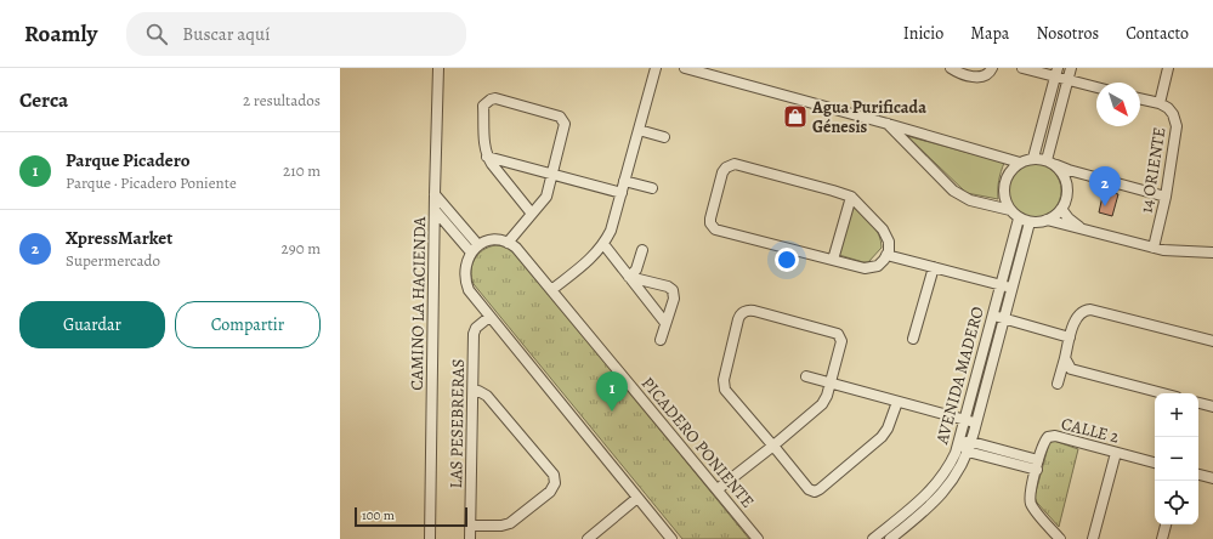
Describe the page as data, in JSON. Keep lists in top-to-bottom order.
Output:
{
  "streets": {
    "street": [
      "14 ORIENTE",
      "CAMINO LA HACIENDA",
      "AVENIDA MADERO",
      "LAS PESEBRERAS",
      "CALLE 2",
      "PICADERO PONIENTE"
    ]
  },
  "places": {
    "shop": ["Agua Purificada Génesis"]
  },
  "scale_bar": "100 m",
  "north": "bottom right",
  "page": {
    "header": "Roamly",
    "search": "Buscar aquí",
    "nav": [
      "Inicio",
      "Mapa",
      "Nosotros",
      "Contacto"
    ],
    "heading": ["Cerca", "2 resultados"],
    "list": [
      {
        "mark": "1",
        "name": "Parque Picadero",
        "note": "Parque · Picadero Poniente",
        "value": "210 m"
      },
      {
        "mark": "2",
        "name": "XpressMarket",
        "note": "Supermercado",
        "value": "290 m"
      }
    ],
    "pins": ["2", "1"],
    "buttons": ["Guardar", "Compartir"],
    "map_buttons": ["+", "−"],
    "scale": "100 m"
  }
}
